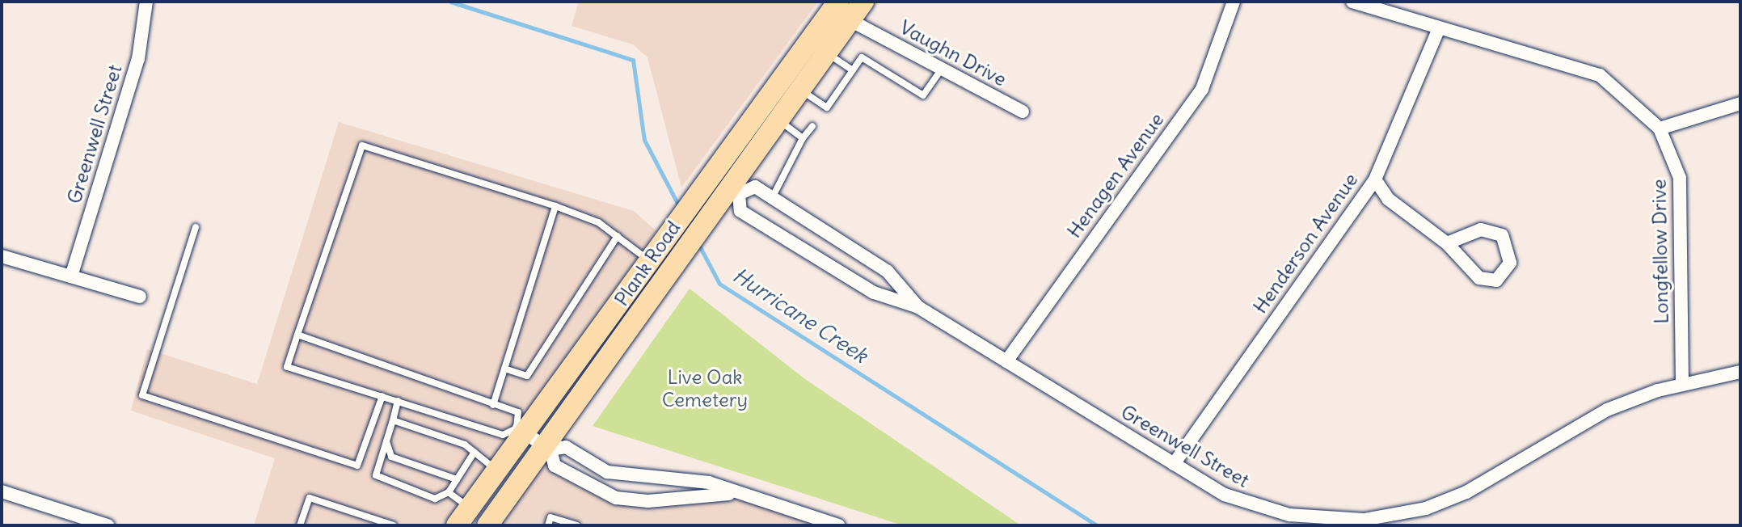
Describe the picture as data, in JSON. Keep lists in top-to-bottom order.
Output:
{
  "streets": {
    "main road": ["Plank Road"],
    "street": [
      "Vaughn Drive",
      "Greenwell Street",
      "Henagen Avenue",
      "Henderson Avenue",
      "Longfellow Drive"
    ]
  },
  "crossings": [
    ["Vaughn Drive", "Plank Road"],
    ["Greenwell Street", "Henagen Avenue"],
    ["Greenwell Street", "Henderson Avenue"],
    ["Greenwell Street", "Longfellow Drive"],
    ["Greenwell Street", "Plank Road"]
  ],
  "water": ["Hurricane Creek"],
  "parks": ["Live Oak Cemetery"]
}
